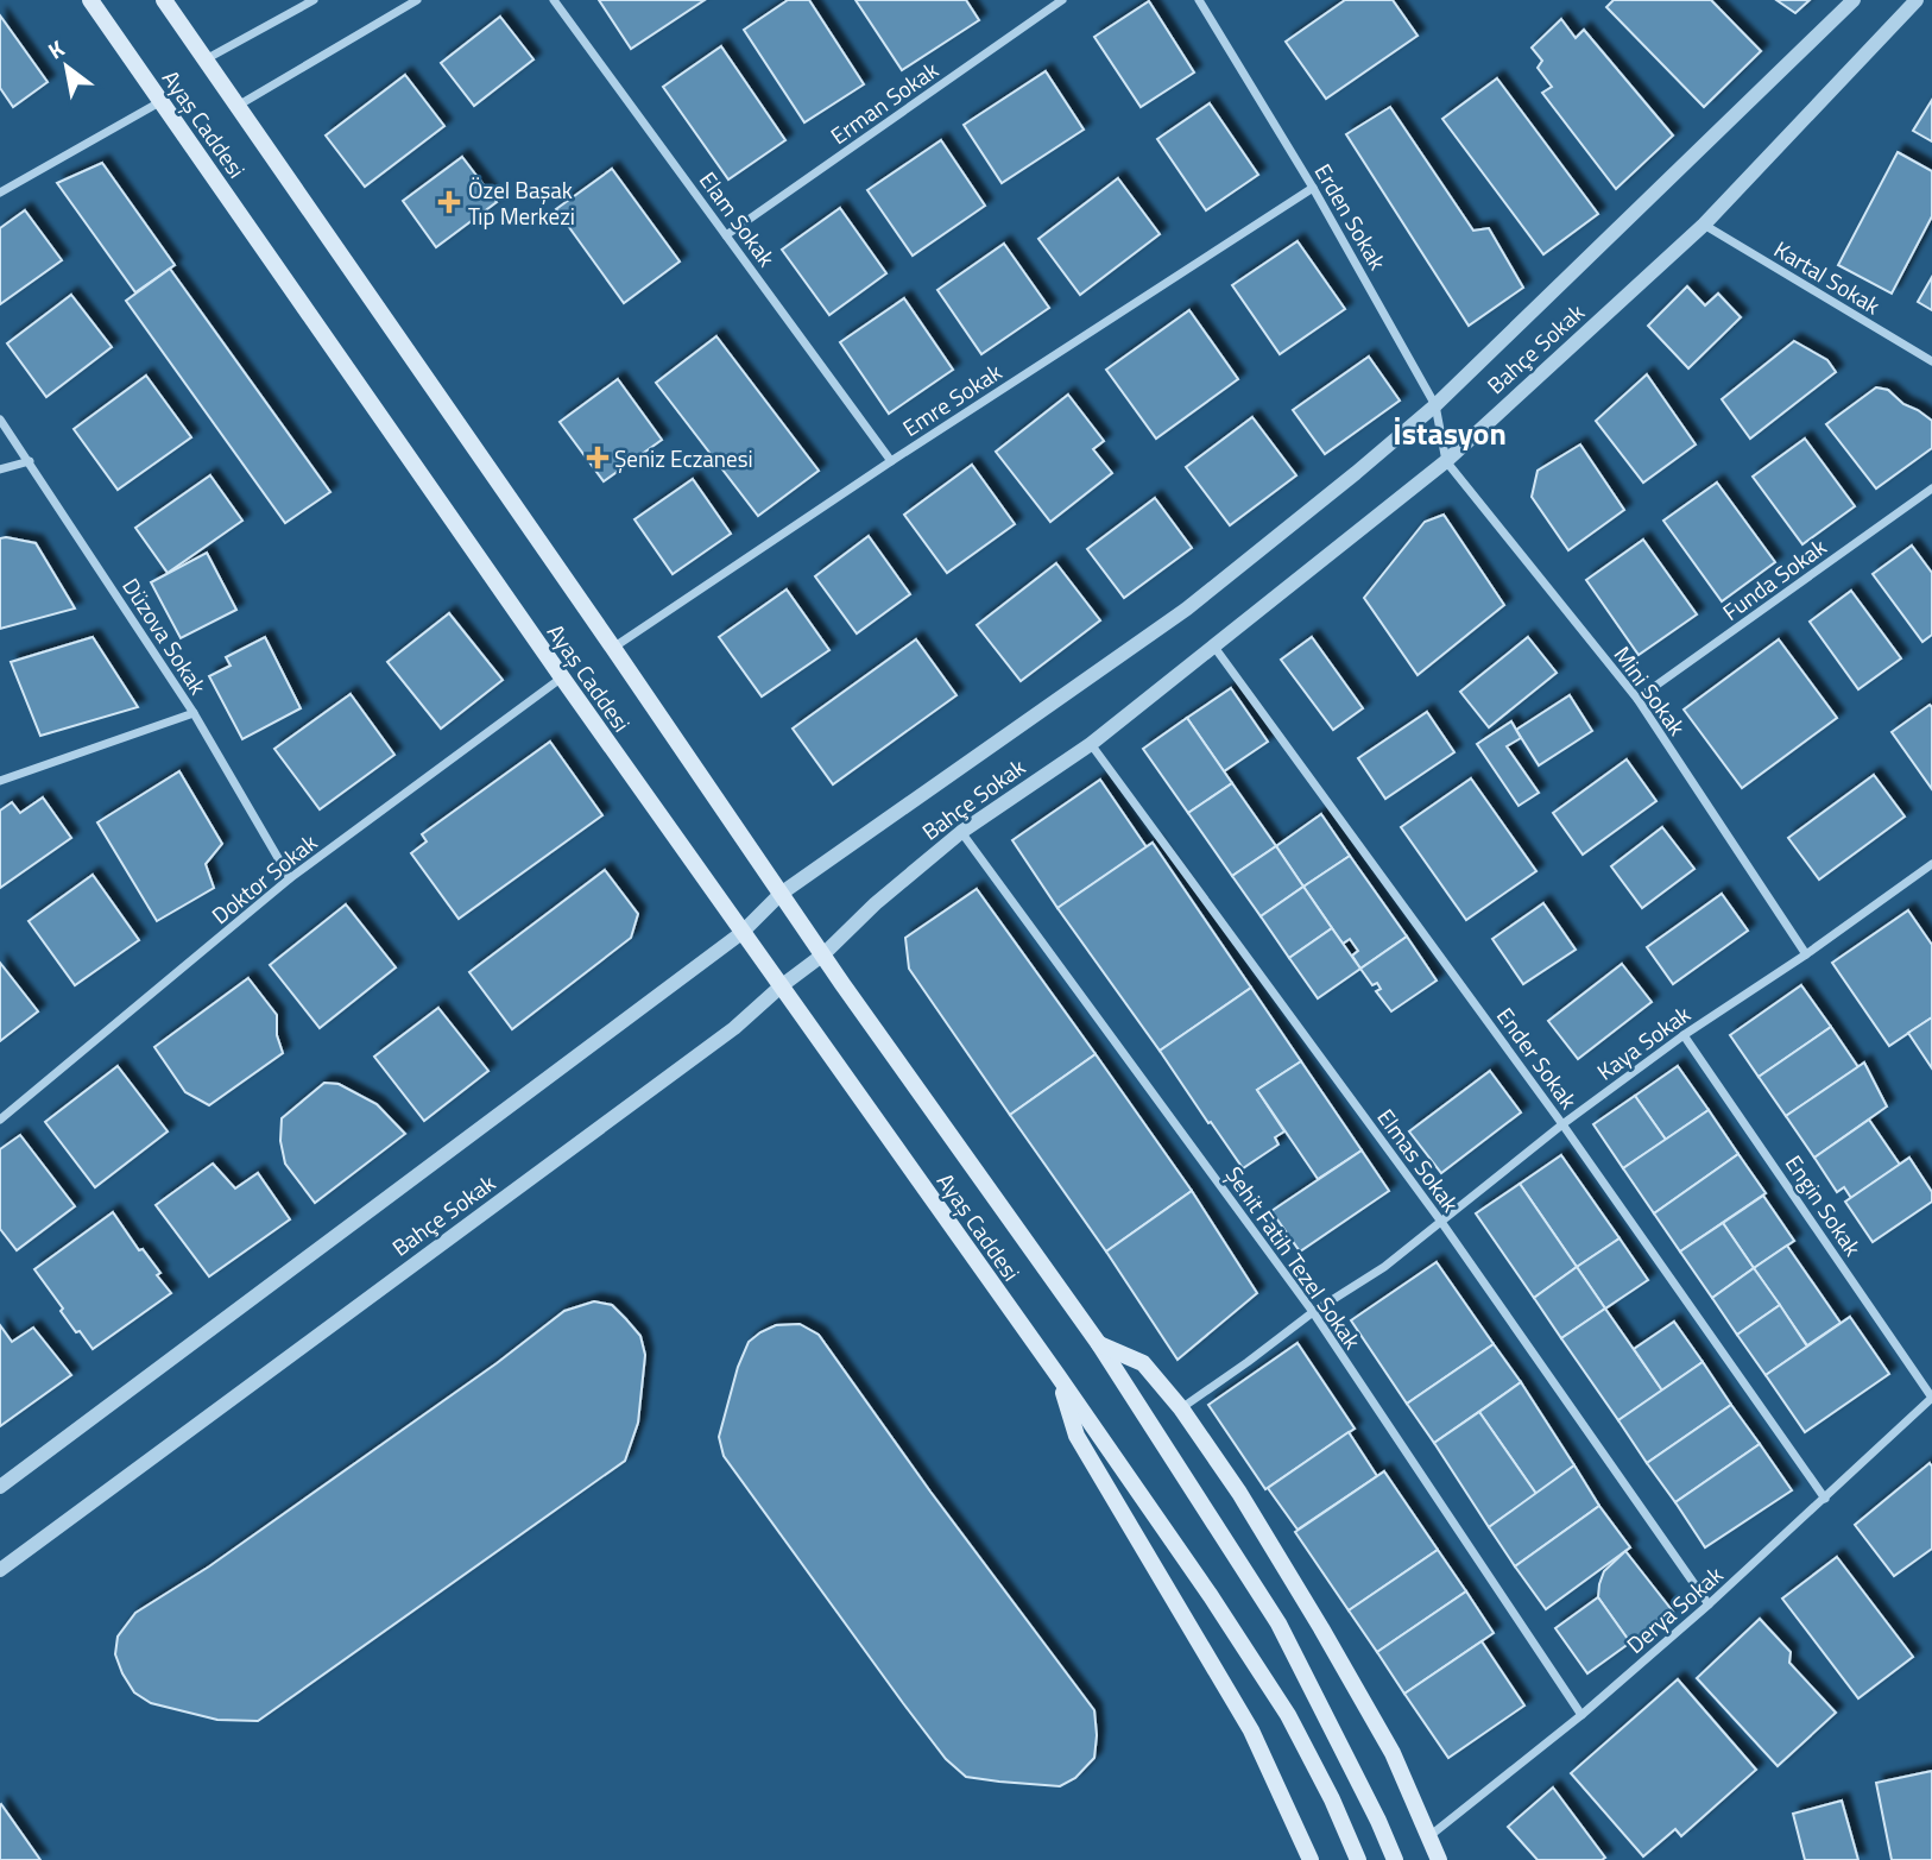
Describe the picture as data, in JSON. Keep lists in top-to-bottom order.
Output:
{
  "streets": {
    "main road": ["Ayaş Caddesi"],
    "street": [
      "Erman Sokak",
      "Erden Sokak",
      "Elam Sokak",
      "Kartal Sokak",
      "Bahçe Sokak",
      "Emre Sokak",
      "Funda Sokak",
      "Düzova Sokak",
      "Mini Sokak",
      "Doktor Sokak",
      "Kaya Sokak",
      "Ender Sokak",
      "Elmas Sokak",
      "Engin Sokak",
      "Şehit Fatih Tezel Sokak",
      "Derya Sokak"
    ]
  },
  "crossings": [
    ["Erman Sokak", "Elam Sokak"],
    ["Ayaş Caddesi", "Bahçe Sokak"],
    ["Ayaş Caddesi", "Emre Sokak"],
    ["Ayaş Caddesi", "Doktor Sokak"],
    ["Erden Sokak", "Bahçe Sokak"],
    ["Erden Sokak", "Emre Sokak"],
    ["Erden Sokak", "Mini Sokak"],
    ["Elam Sokak", "Emre Sokak"],
    ["Kartal Sokak", "Bahçe Sokak"],
    ["Bahçe Sokak", "Mini Sokak"],
    ["Bahçe Sokak", "Ender Sokak"],
    ["Bahçe Sokak", "Elmas Sokak"],
    ["Bahçe Sokak", "Şehit Fatih Tezel Sokak"],
    ["Funda Sokak", "Mini Sokak"],
    ["Düzova Sokak", "Doktor Sokak"],
    ["Mini Sokak", "Kaya Sokak"],
    ["Kaya Sokak", "Ender Sokak"],
    ["Kaya Sokak", "Elmas Sokak"],
    ["Kaya Sokak", "Engin Sokak"],
    ["Kaya Sokak", "Şehit Fatih Tezel Sokak"],
    ["Ender Sokak", "Derya Sokak"],
    ["Elmas Sokak", "Derya Sokak"],
    ["Engin Sokak", "Derya Sokak"],
    ["Şehit Fatih Tezel Sokak", "Derya Sokak"]
  ],
  "districts": ["İstasyon"],
  "places": {
    "health": ["Özel Başak Tıp Merkezi", "Şeniz Eczanesi"]
  },
  "north": "top left"
}
